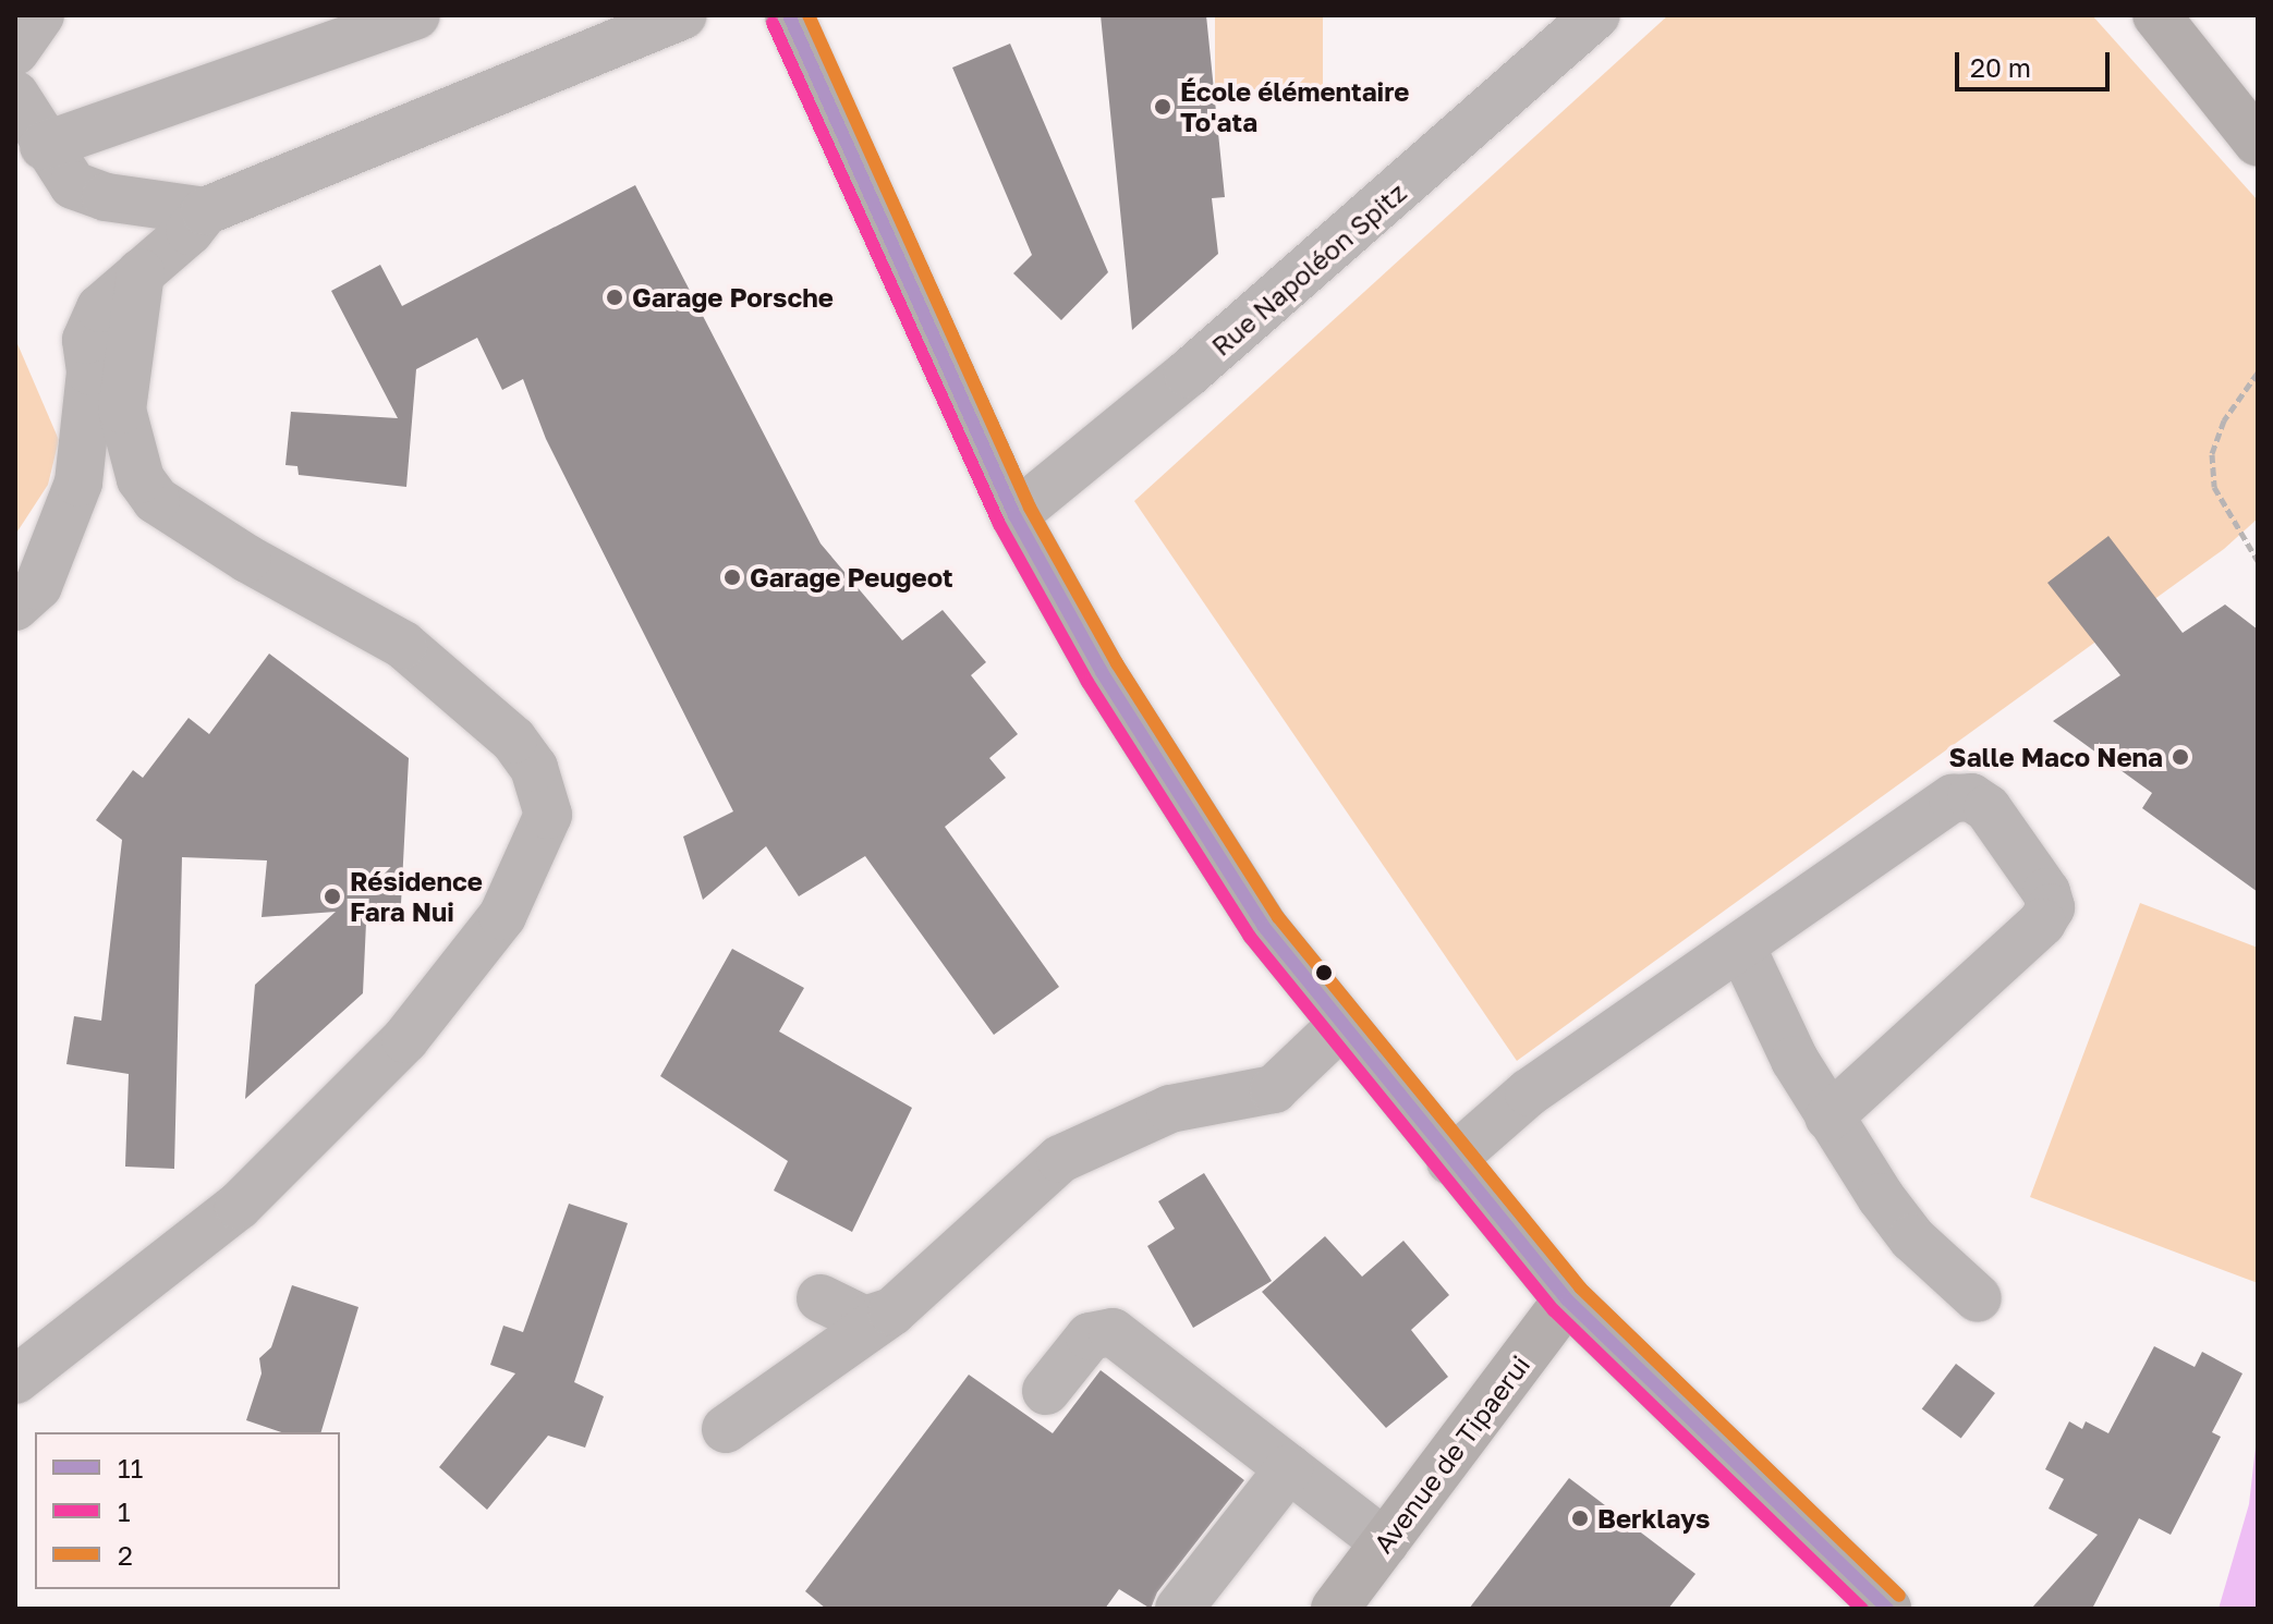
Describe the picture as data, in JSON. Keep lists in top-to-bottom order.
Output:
{
  "streets": {
    "main road": ["Avenue de Tipaerui"],
    "street": ["Rue Napoléon Spitz"]
  },
  "places": [
    "École élémentaire To'ata",
    "Garage Porsche",
    "Garage Peugeot",
    "Salle Maco Nena",
    "Résidence Fara Nui",
    "Berklays"
  ],
  "lines": ["transit line 11", "transit line 2", "transit line 1"],
  "legend": ["11", "1", "2"],
  "scale_bar": "20 m"
}
